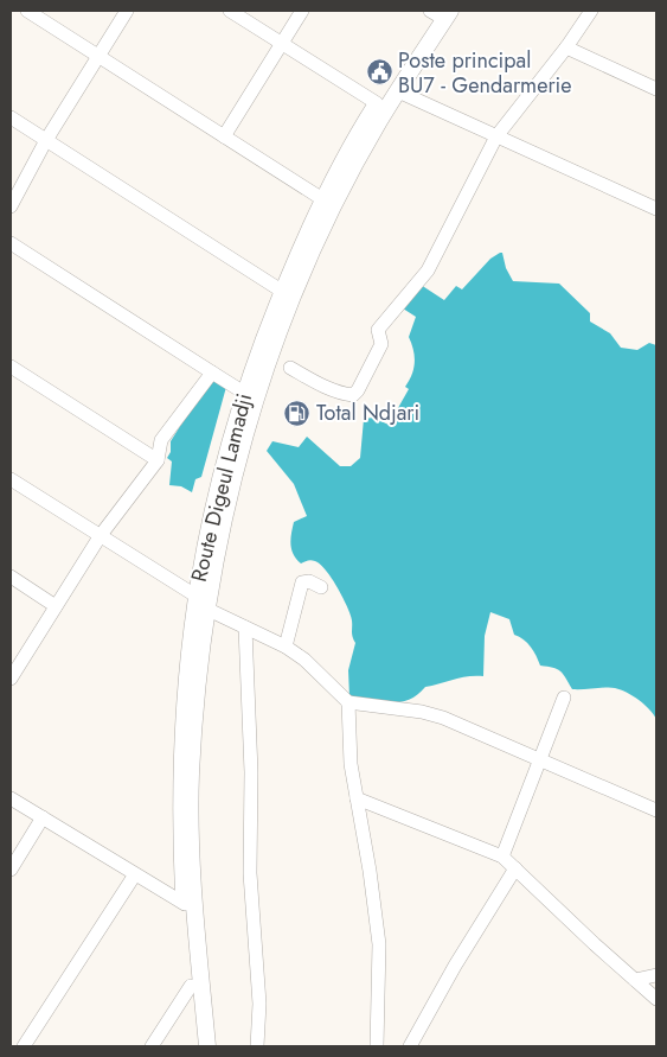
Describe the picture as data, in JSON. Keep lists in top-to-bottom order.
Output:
{
  "streets": {
    "main road": ["Route Digeul Lamadji"]
  },
  "places": {
    "public building": ["Poste principal BU7 - Gendarmerie"],
    "fuel station": ["Total Ndjari"]
  }
}
